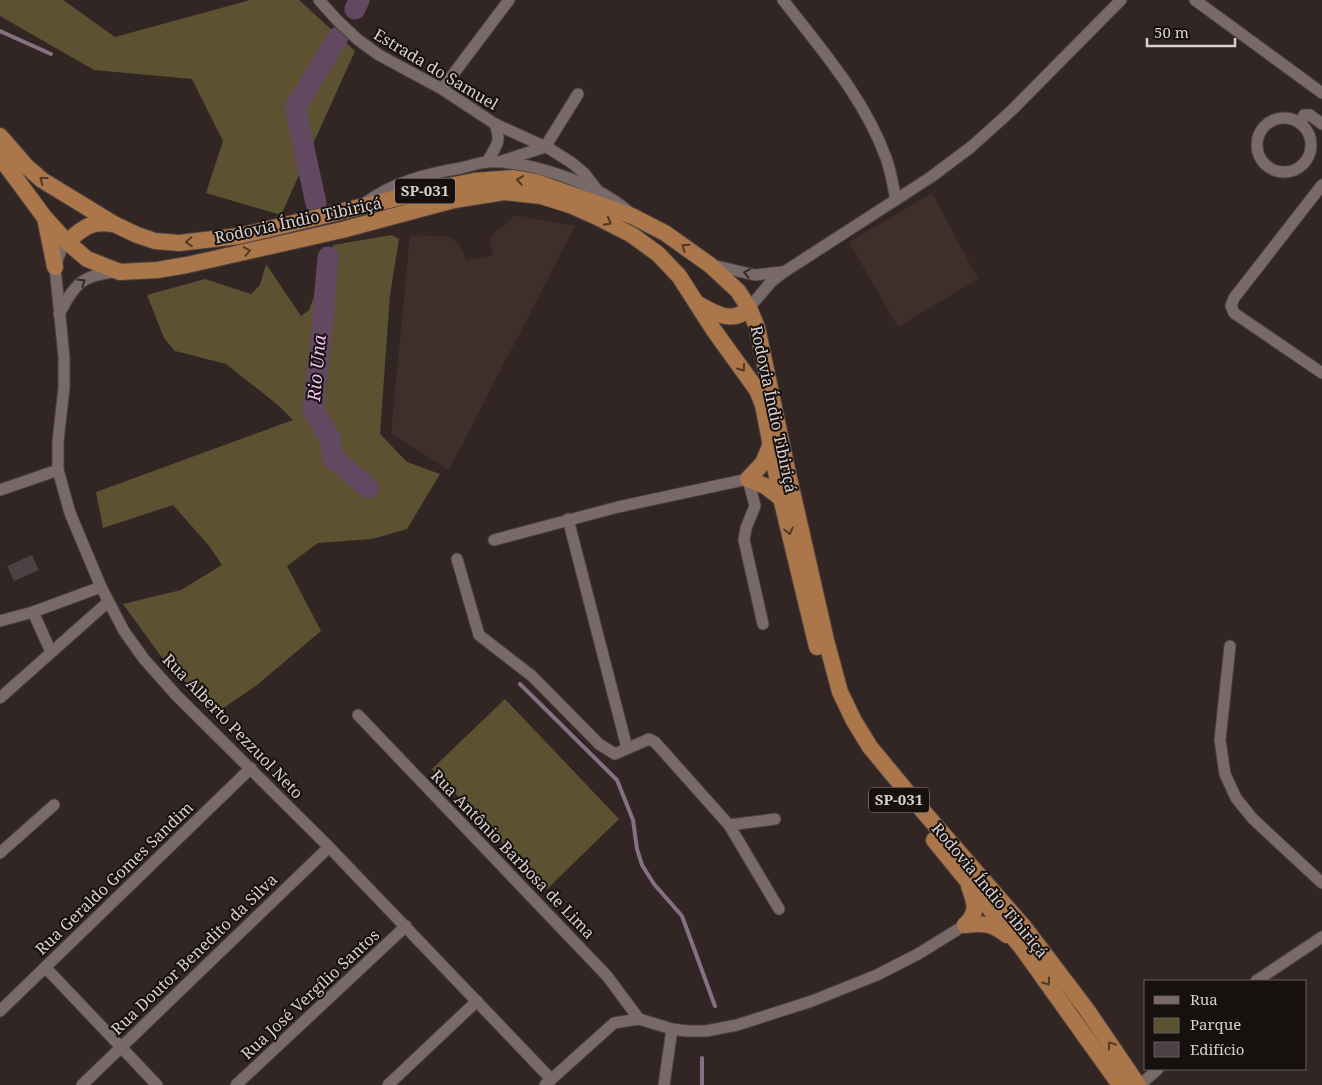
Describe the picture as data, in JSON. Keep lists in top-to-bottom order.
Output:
{
  "streets": {
    "highway": ["SP-031", "Rodovia Índio Tibiriçá"],
    "street": [
      "Estrada do Samuel",
      "Rua Alberto Pezzuol Neto",
      "Rua Antônio Barbosa de Lima",
      "Rua Geraldo Gomes Sandim",
      "Rua Doutor Benedito da Silva",
      "Rua José Vergílio Santos"
    ]
  },
  "crossings": [
    ["Rua Alberto Pezzuol Neto", "Rua Geraldo Gomes Sandim"],
    ["Rua Alberto Pezzuol Neto", "Rua Doutor Benedito da Silva"],
    ["Rua Alberto Pezzuol Neto", "Rua José Vergílio Santos"]
  ],
  "water": ["Rio Una"],
  "legend": ["Rua", "Parque", "Edifício"],
  "scale_bar": "50 m"
}
